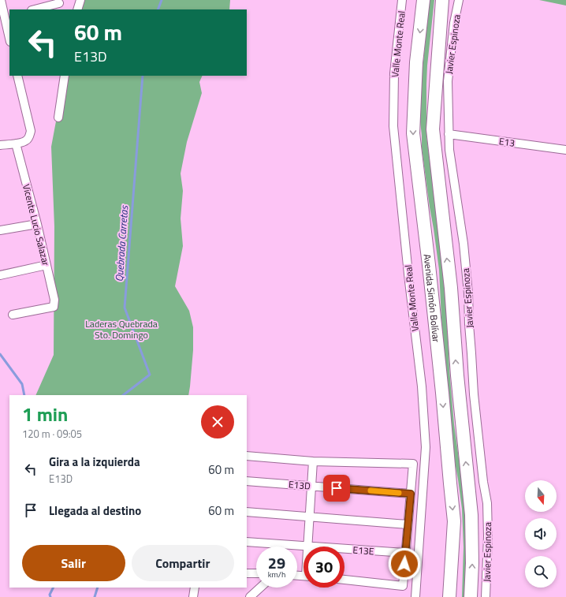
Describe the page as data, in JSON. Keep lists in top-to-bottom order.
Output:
{
  "streets": {
    "highway": ["Avenida Simón Bolívar"],
    "street": [
      "Valle Monte Real",
      "Javier Espinoza",
      "E13",
      "Vicente Lucio Salazar",
      "E13D",
      "E13E"
    ]
  },
  "crossings": [
    ["Javier Espinoza", "E13"]
  ],
  "water": ["Quebrada Carretas"],
  "parks": ["Laderas Quebrada Sto. Domingo"],
  "north": "bottom",
  "page": {
    "turn": ["60 m", "E13D"],
    "heading": ["1 min", "120 m · 09:05"],
    "list": [
      {
        "name": "Gira a la izquierda",
        "note": "E13D",
        "value": "60 m"
      },
      {
        "name": "Llegada al destino",
        "value": "60 m"
      }
    ],
    "buttons": ["Salir", "Compartir"],
    "speed": "29 km/h",
    "limit": "30"
  }
}
